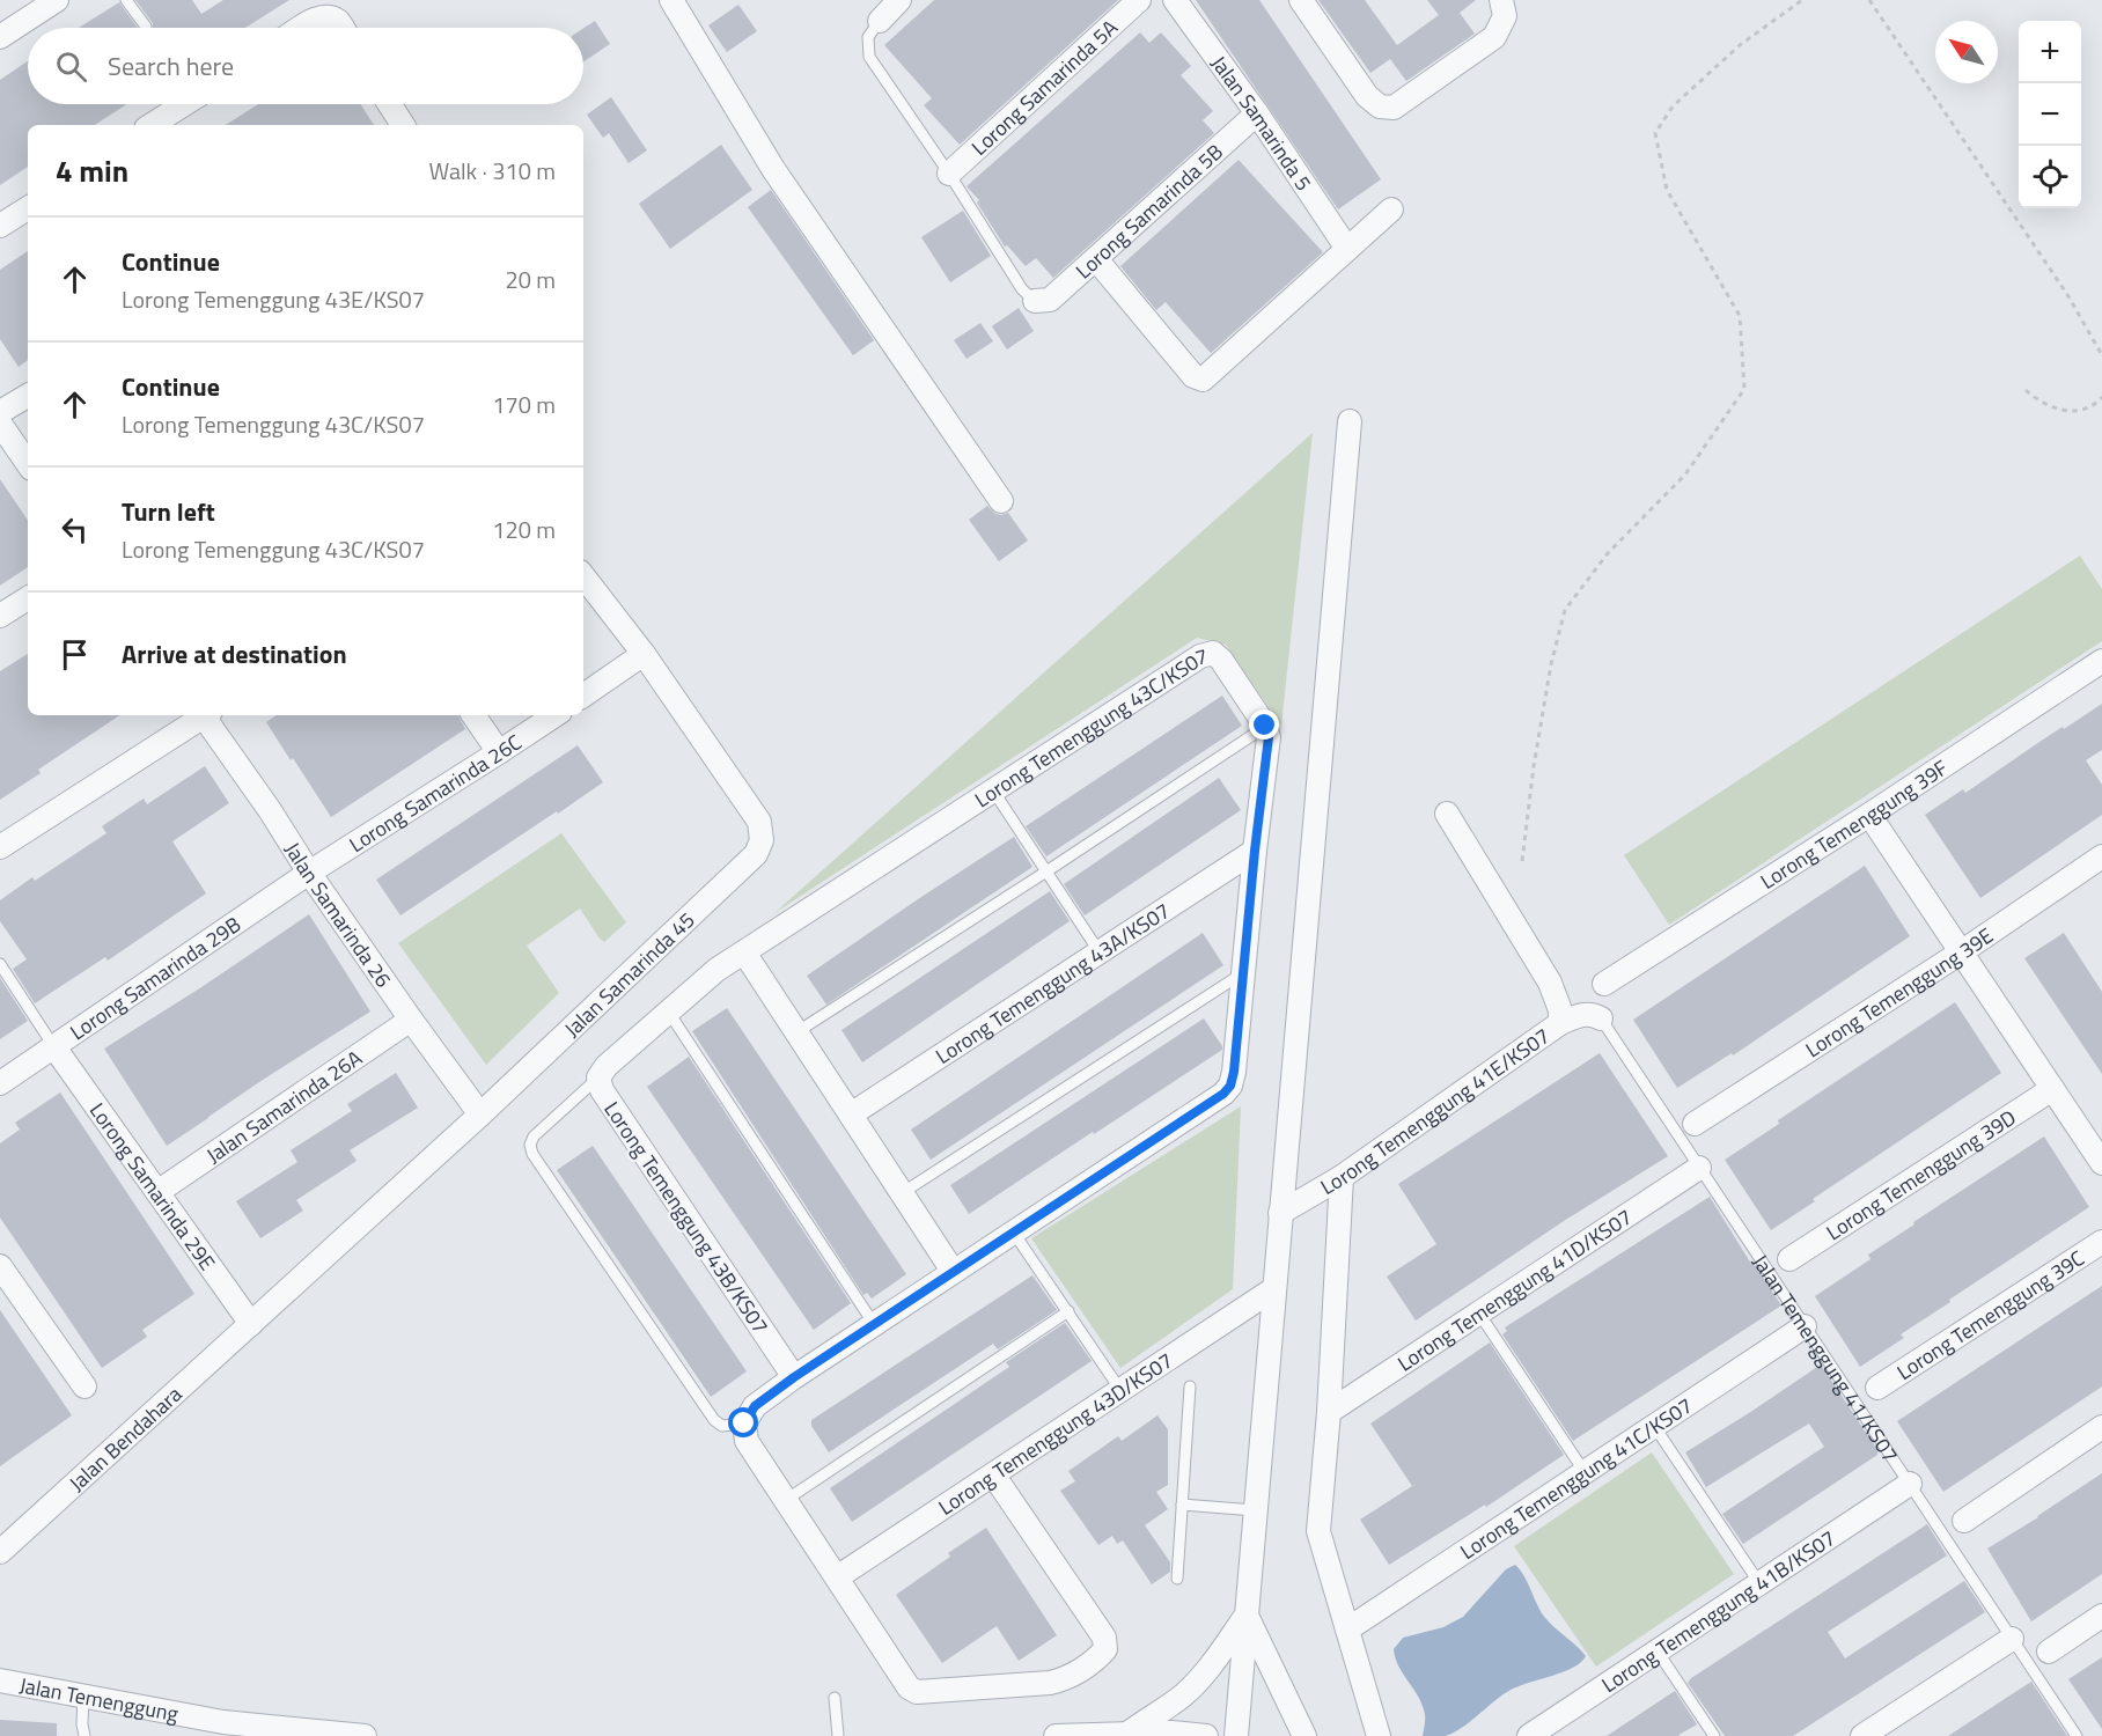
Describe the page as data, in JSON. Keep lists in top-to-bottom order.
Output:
{
  "streets": {
    "street": [
      "Lorong Samarinda 5A",
      "Jalan Samarinda 5",
      "Lorong Samarinda 5B",
      "Lorong Temenggung 43C/KS07",
      "Lorong Samarinda 26C",
      "Lorong Temenggung 39F",
      "Jalan Samarinda 26",
      "Jalan Samarinda 45",
      "Lorong Samarinda 29B",
      "Lorong Temenggung 43A/KS07",
      "Lorong Temenggung 39E",
      "Jalan Samarinda 26A",
      "Lorong Temenggung 41E/KS07",
      "Lorong Temenggung 39D",
      "Lorong Samarinda 29E",
      "Lorong Temenggung 43B/KS07",
      "Lorong Temenggung 41D/KS07",
      "Lorong Temenggung 39C",
      "Jalan Temenggung 41/KS07",
      "Lorong Temenggung 43D/KS07",
      "Jalan Bendahara",
      "Lorong Temenggung 41C/KS07",
      "Lorong Temenggung 41B/KS07",
      "Jalan Temenggung"
    ]
  },
  "crossings": [
    ["Jalan Samarinda 5", "Lorong Samarinda 5B"],
    ["Lorong Temenggung 43C/KS07", "Lorong Temenggung 43B/KS07"],
    ["Lorong Samarinda 26C", "Jalan Samarinda 26"],
    ["Lorong Samarinda 26C", "Lorong Samarinda 29B"],
    ["Jalan Samarinda 26", "Jalan Samarinda 45"],
    ["Jalan Samarinda 26", "Lorong Samarinda 29B"],
    ["Jalan Samarinda 26", "Jalan Samarinda 26A"],
    ["Jalan Samarinda 45", "Lorong Samarinda 29E"],
    ["Jalan Samarinda 45", "Jalan Bendahara"],
    ["Lorong Samarinda 29B", "Lorong Samarinda 29E"],
    ["Jalan Samarinda 26A", "Lorong Samarinda 29E"],
    ["Lorong Temenggung 41E/KS07", "Jalan Temenggung 41/KS07"],
    ["Lorong Samarinda 29E", "Jalan Bendahara"],
    ["Lorong Temenggung 41D/KS07", "Jalan Temenggung 41/KS07"],
    ["Jalan Temenggung 41/KS07", "Lorong Temenggung 41C/KS07"],
    ["Jalan Temenggung 41/KS07", "Lorong Temenggung 41B/KS07"]
  ],
  "north": "top left",
  "page": {
    "map_buttons": ["+", "−"],
    "search": "Search here",
    "heading": ["4 min", "Walk · 310 m"],
    "list": [
      ["Continue", "Lorong Temenggung 43E/KS07", "20 m"],
      ["Continue", "Lorong Temenggung 43C/KS07", "170 m"],
      ["Turn left", "Lorong Temenggung 43C/KS07", "120 m"],
      "Arrive at destination"
    ]
  }
}
